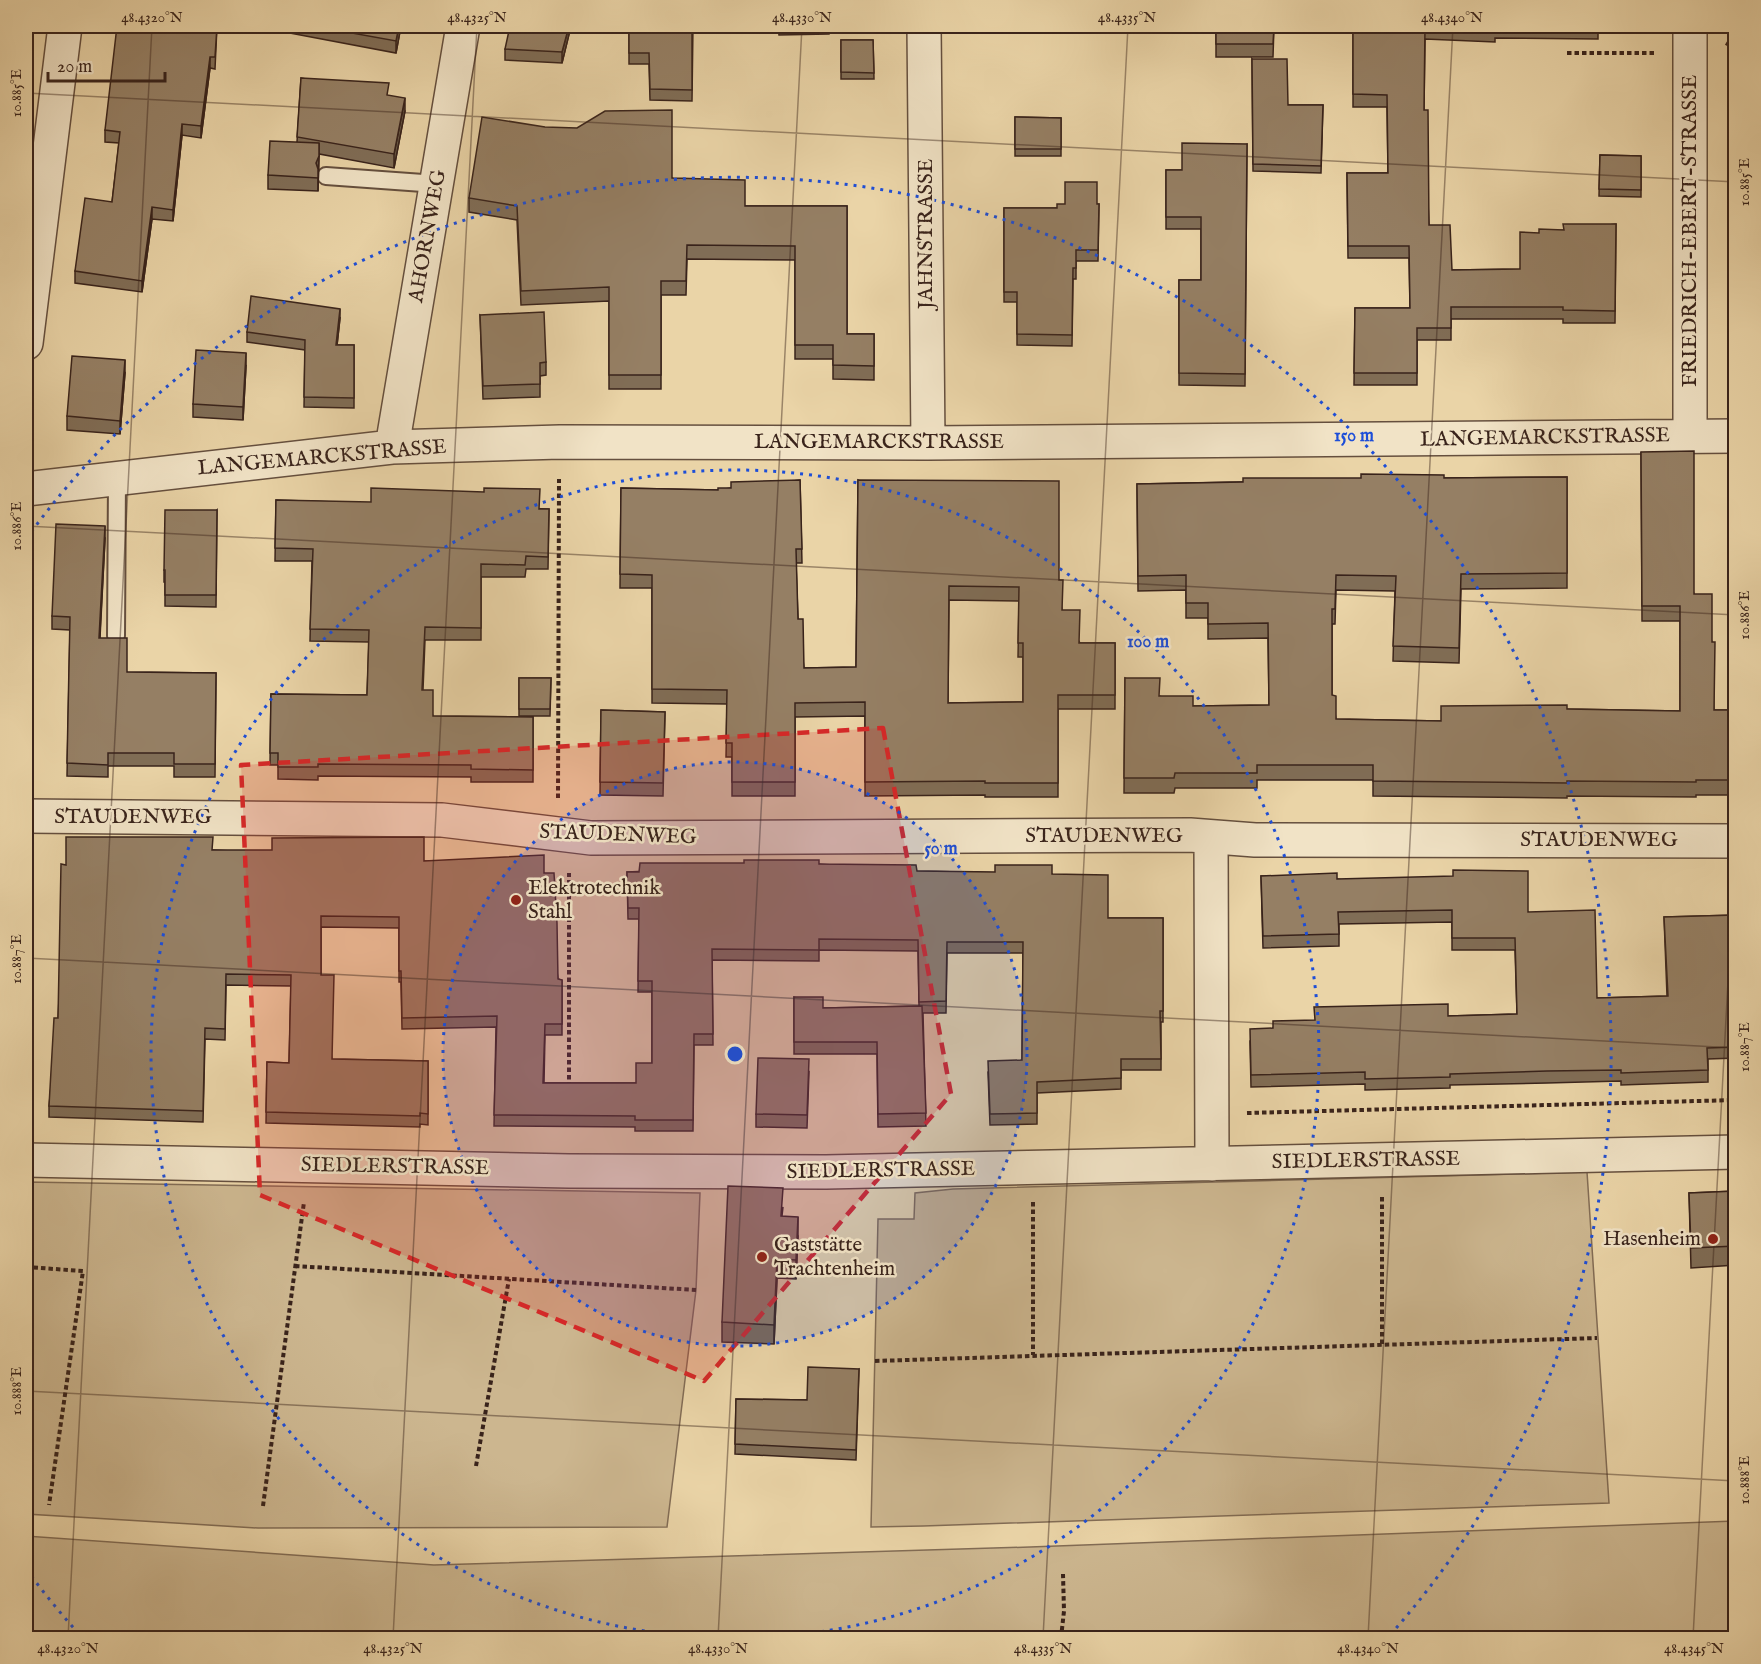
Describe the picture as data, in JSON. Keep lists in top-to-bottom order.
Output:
{
  "streets": {
    "street": [
      "FRIEDRICH-EBERT-STRASSE",
      "JAHNSTRASSE",
      "AHORNWEG",
      "LANGEMARCKSTRASSE",
      "STAUDENWEG",
      "SIEDLERSTRASSE"
    ]
  },
  "crossings": [
    ["FRIEDRICH-EBERT-STRASSE", "LANGEMARCKSTRASSE"],
    ["JAHNSTRASSE", "LANGEMARCKSTRASSE"],
    ["AHORNWEG", "LANGEMARCKSTRASSE"],
    ["STAUDENWEG", "SIEDLERSTRASSE"]
  ],
  "places": ["Elektrotechnik Stahl", "Hasenheim", "Gaststätte Trachtenheim"],
  "scale_bar": "20 m",
  "coordinates": [
    "48.4320°N",
    "48.4325°N",
    "48.4330°N",
    "48.4335°N",
    "48.4340°N",
    "10.885°E",
    "10.886°E",
    "10.887°E",
    "10.888°E",
    "48.4345°N"
  ],
  "rings": ["150 m", "100 m", "50 m"]
}
